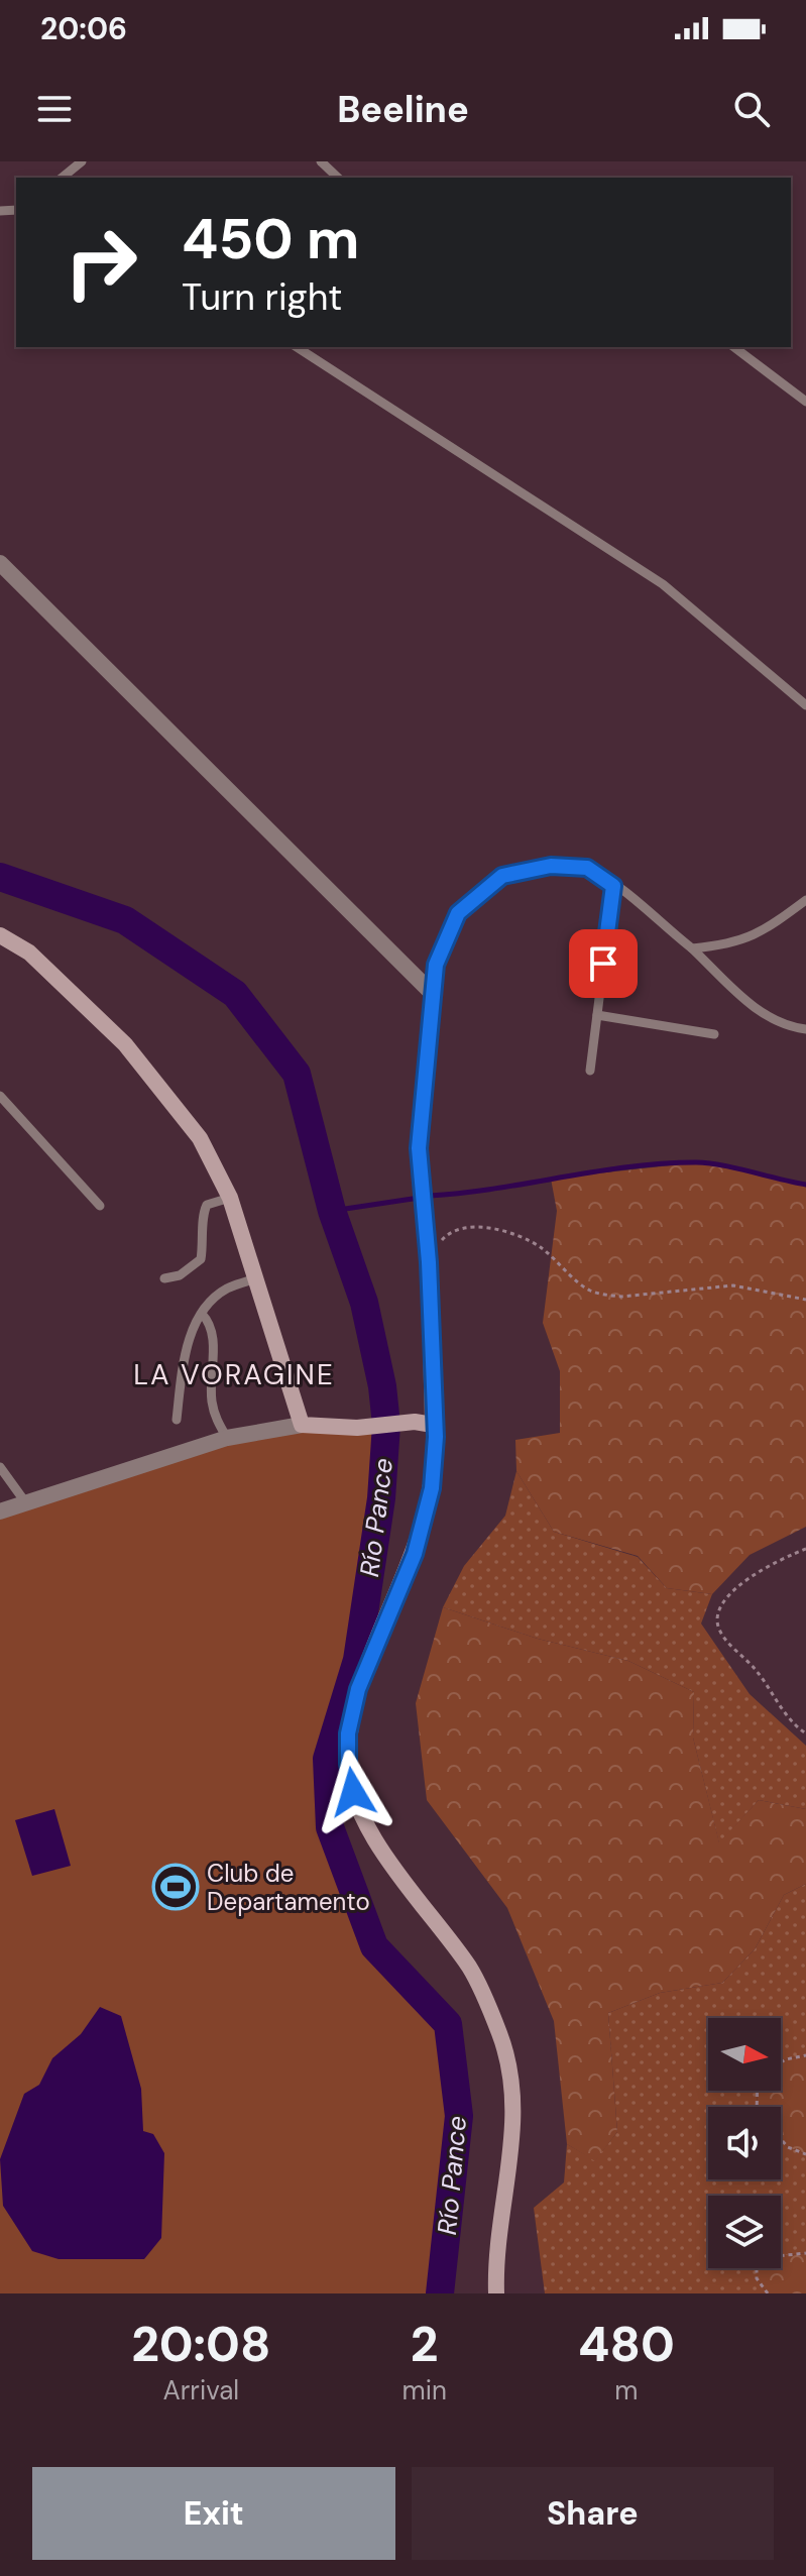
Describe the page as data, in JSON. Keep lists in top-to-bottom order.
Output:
{
  "districts": ["LA VORAGINE"],
  "water": ["Río Pance"],
  "places": {
    "sports": ["Club de Departamento"]
  },
  "north": "right",
  "page": {
    "status": "20:06",
    "header": "Beeline",
    "turn": ["450 m", "Turn right"],
    "eta": [
      "20:08",
      "Arrival",
      "2",
      "min",
      "480",
      "m"
    ],
    "buttons": ["Exit", "Share"]
  }
}
